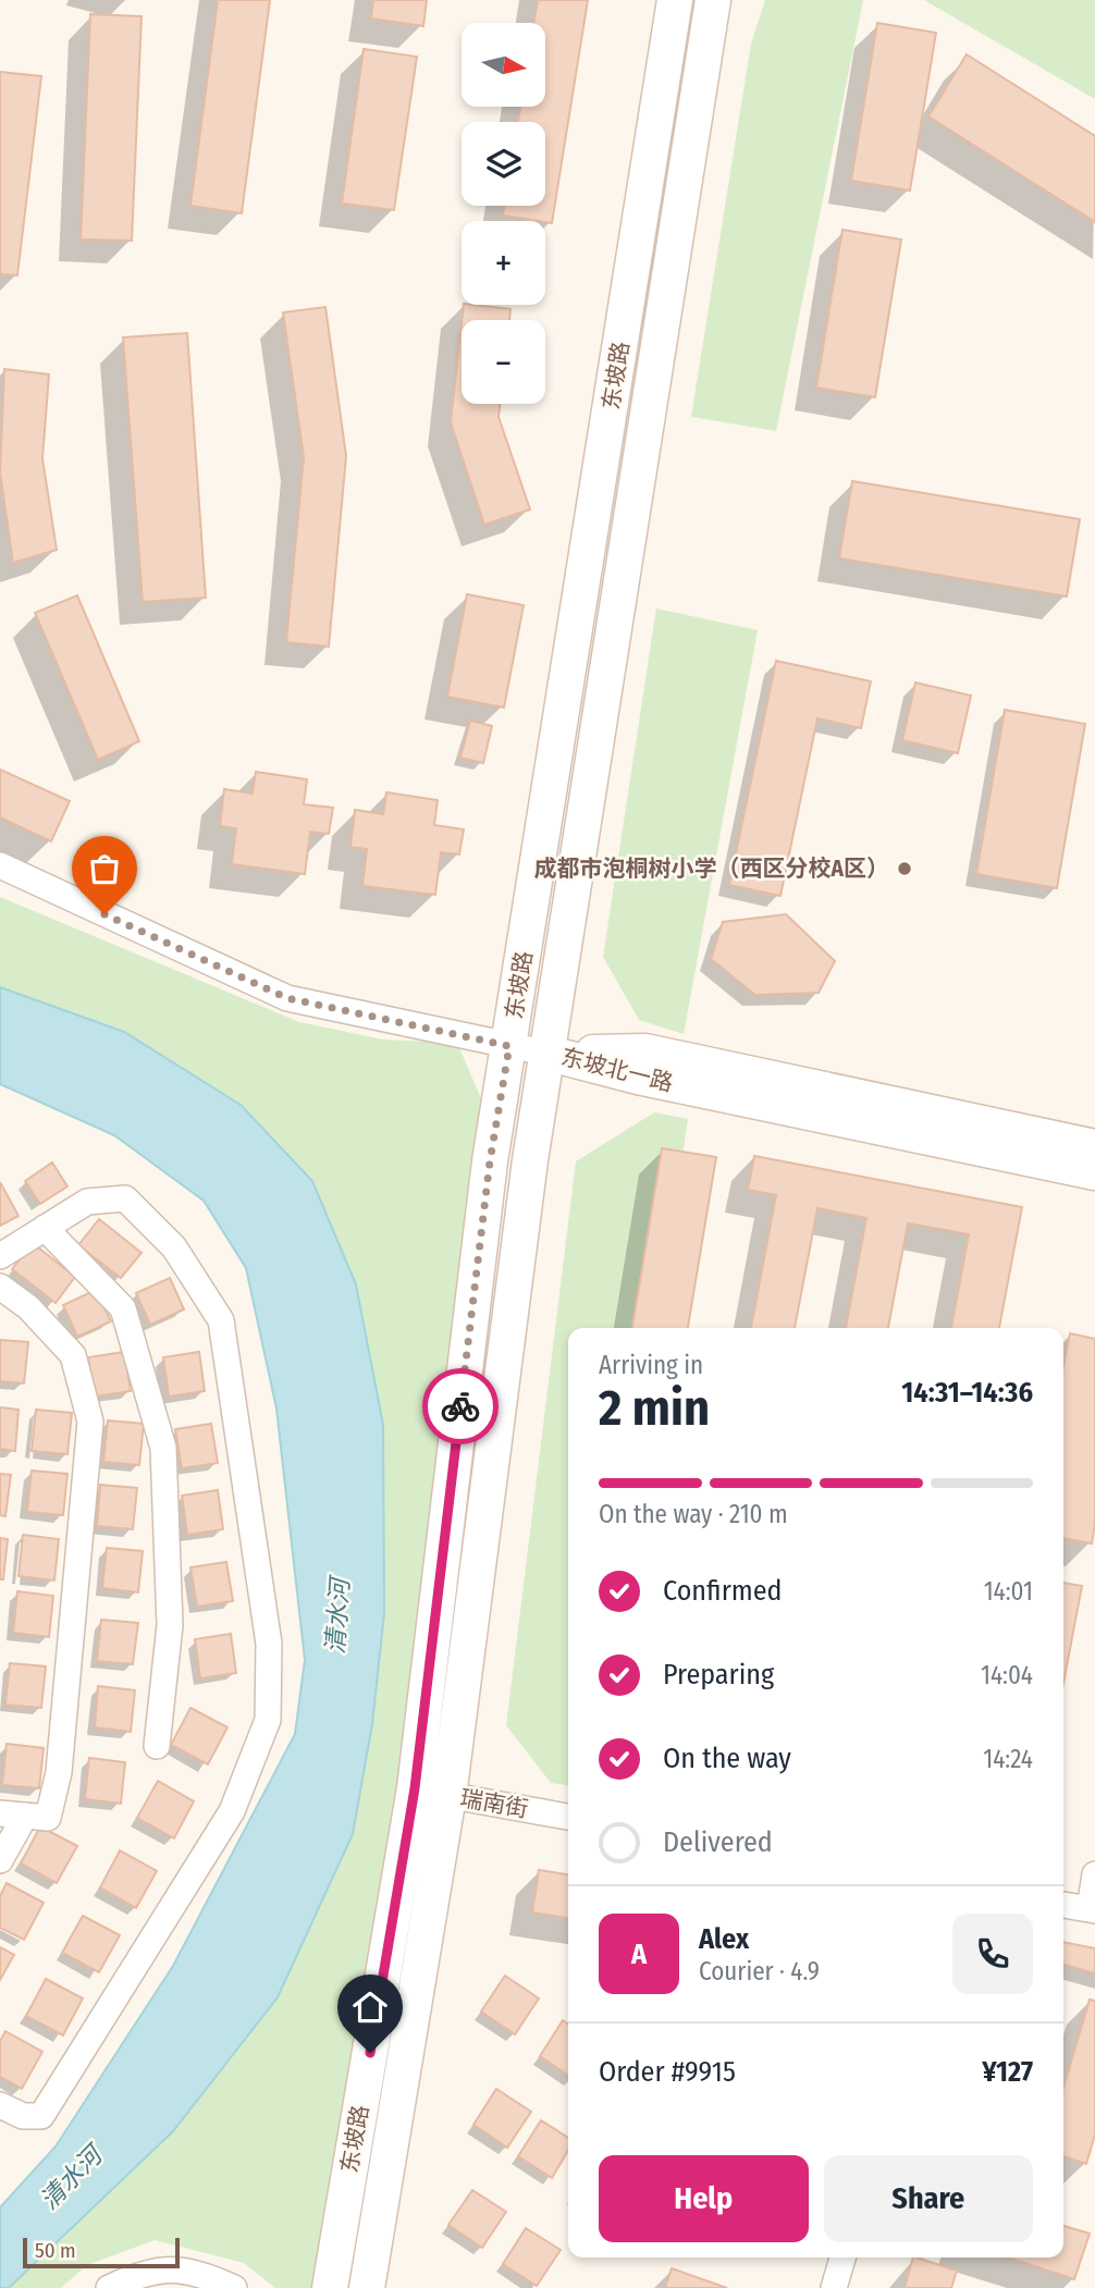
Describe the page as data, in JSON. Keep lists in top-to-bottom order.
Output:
{
  "streets": {
    "main road": ["东坡路", "东坡北一路"],
    "street": ["瑞南街"]
  },
  "crossings": [
    ["东坡路", "东坡北一路"],
    ["东坡路", "瑞南街"]
  ],
  "water": ["清水河"],
  "places": ["成都市泡桐树小学（西区分校A区）"],
  "scale_bar": "50 m",
  "north": "right",
  "page": {
    "map_buttons": ["+", "−"],
    "heading": ["2 min", "Arriving in", "14:31–14:36"],
    "panel": [
      "Alex",
      "Courier · 4.9",
      "Order #9915",
      "¥127"
    ],
    "bar": "On the way · 210 m",
    "list": [
      ["Confirmed", "14:01"],
      ["Preparing", "14:04"],
      ["On the way", "14:24"],
      "Delivered"
    ],
    "round": "A",
    "buttons": ["Help", "Share"],
    "scale": "50 m"
  }
}
